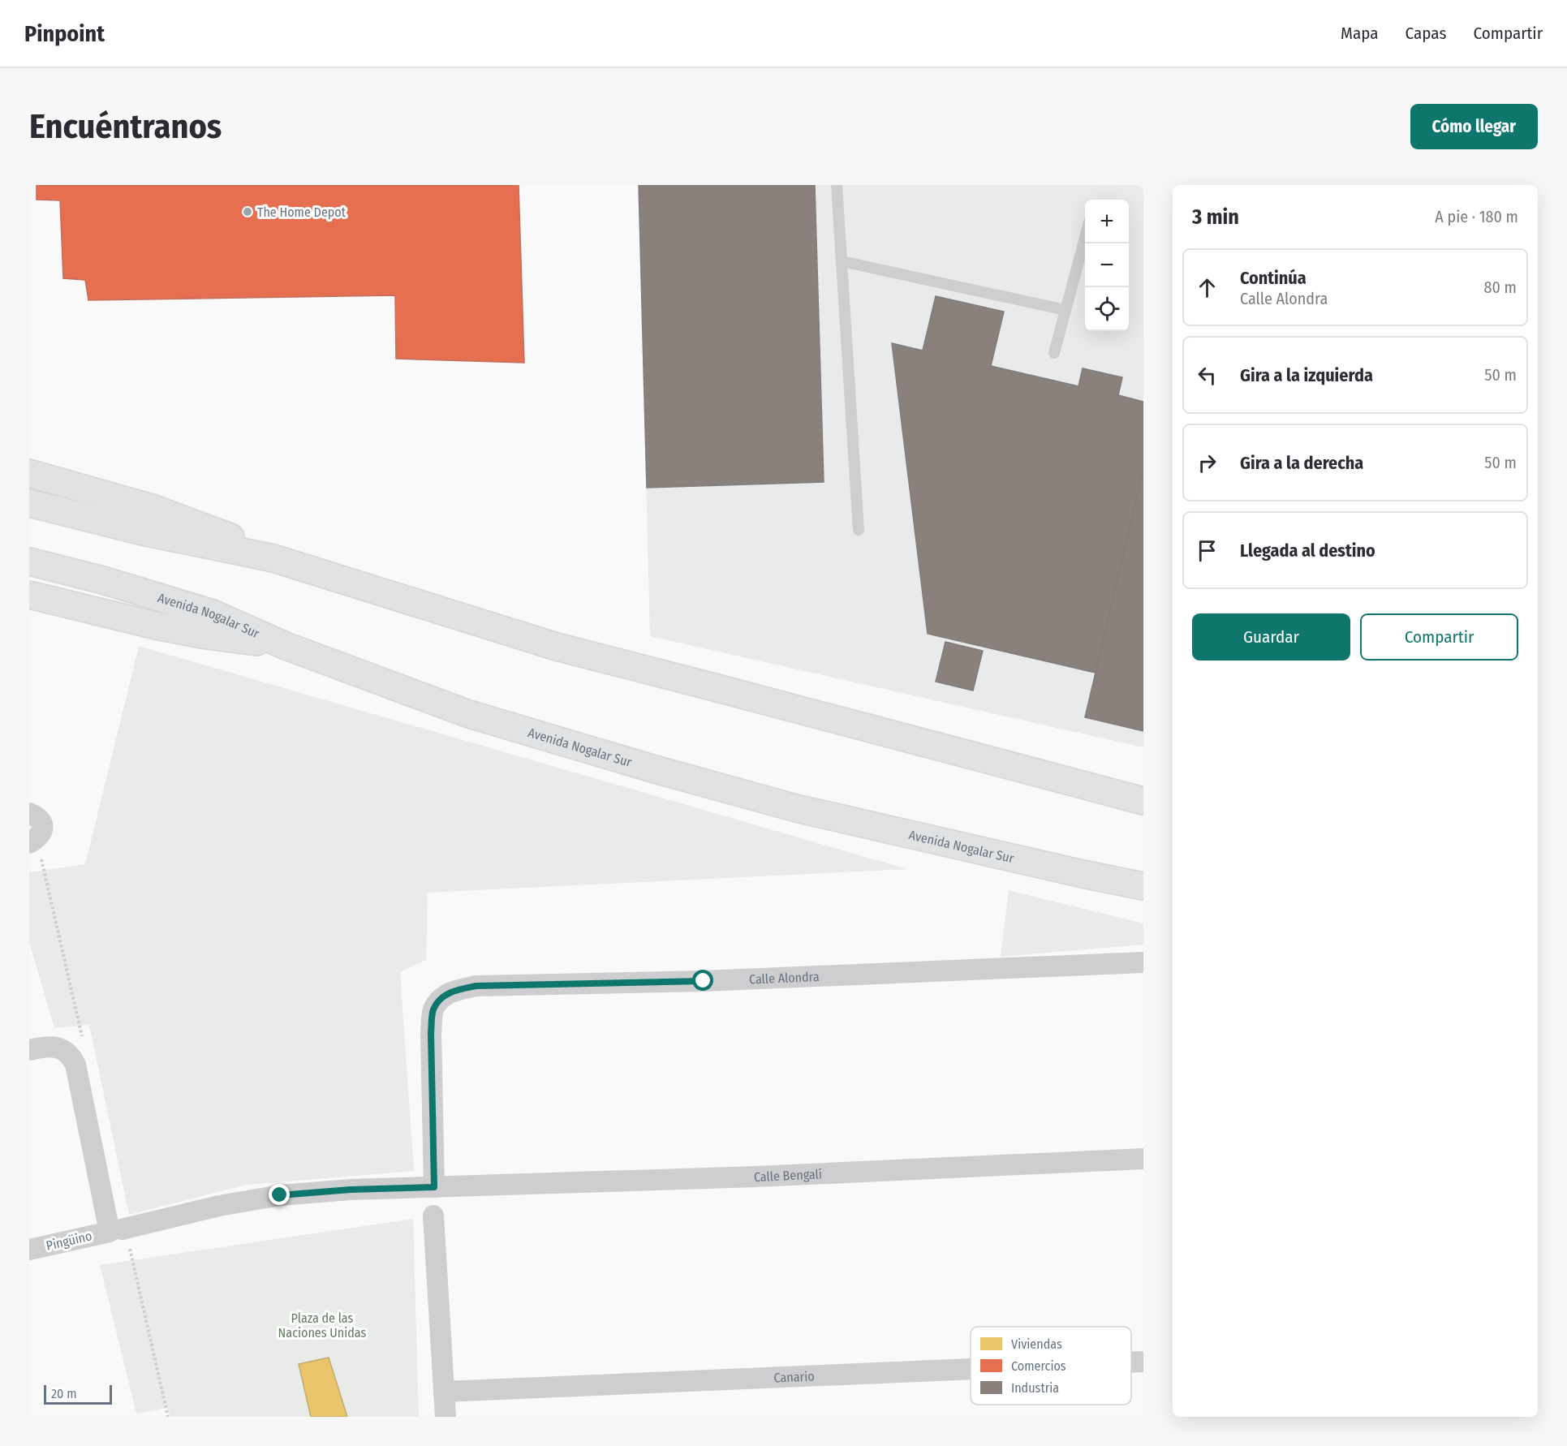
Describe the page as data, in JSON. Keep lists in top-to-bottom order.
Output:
{
  "streets": {
    "highway": ["Avenida Nogalar Sur"],
    "street": [
      "Calle Alondra",
      "Calle Bengalí",
      "Pingüino",
      "Canario"
    ]
  },
  "crossings": [
    ["Calle Alondra", "Calle Bengalí"],
    ["Calle Bengalí", "Pingüino"]
  ],
  "parks": ["Plaza de las Naciones Unidas"],
  "places": ["The Home Depot"],
  "legend": ["Viviendas", "Comercios", "Industria"],
  "scale_bar": "20 m",
  "page": {
    "header": "Pinpoint",
    "nav": ["Mapa", "Capas", "Compartir"],
    "buttons": [
      "Cómo llegar",
      ["Guardar", "Compartir"]
    ],
    "title": "Encuéntranos",
    "heading": ["3 min", "A pie · 180 m"],
    "map_buttons": ["+", "−"],
    "list": [
      ["Continúa", "Calle Alondra", "80 m"],
      ["Gira a la izquierda", "50 m"],
      ["Gira a la derecha", "50 m"],
      "Llegada al destino"
    ],
    "scale": "20 m"
  }
}
